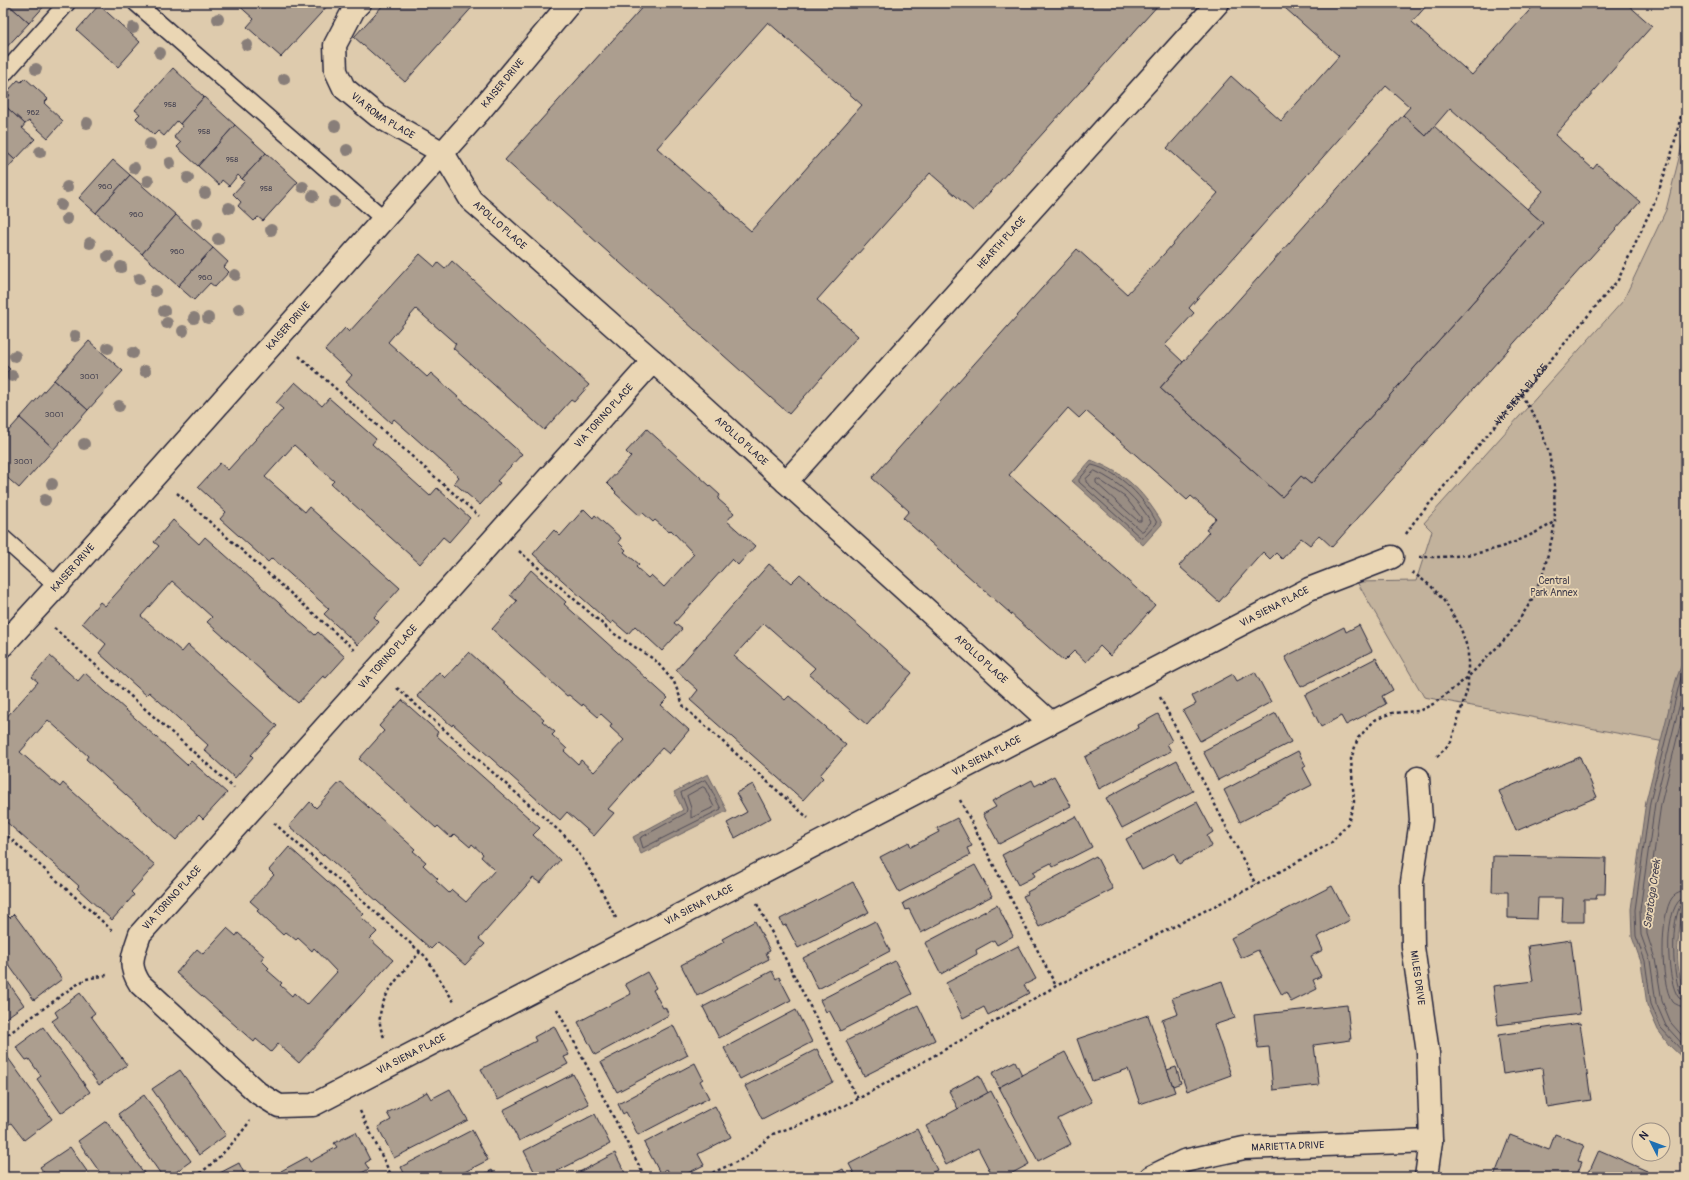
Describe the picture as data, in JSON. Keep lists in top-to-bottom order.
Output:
{
  "streets": {
    "street": [
      "KAISER DRIVE",
      "VIA ROMA PLACE",
      "APOLLO PLACE",
      "HEARTH PLACE",
      "VIA SIENA PLACE",
      "VIA TORINO PLACE",
      "MILES DRIVE",
      "MARIETTA DRIVE"
    ]
  },
  "crossings": [
    ["KAISER DRIVE", "VIA ROMA PLACE"],
    ["KAISER DRIVE", "APOLLO PLACE"],
    ["VIA ROMA PLACE", "APOLLO PLACE"],
    ["APOLLO PLACE", "HEARTH PLACE"],
    ["APOLLO PLACE", "VIA SIENA PLACE"],
    ["APOLLO PLACE", "VIA TORINO PLACE"],
    ["VIA SIENA PLACE", "VIA TORINO PLACE"],
    ["MILES DRIVE", "MARIETTA DRIVE"]
  ],
  "water": ["Saratoga Creek"],
  "parks": ["Central Park Annex"],
  "house_numbers": [
    "958",
    "962",
    "958",
    "958",
    "960",
    "958",
    "960",
    "960",
    "960",
    "3001",
    "3001",
    "3001"
  ],
  "north": "top left"
}
